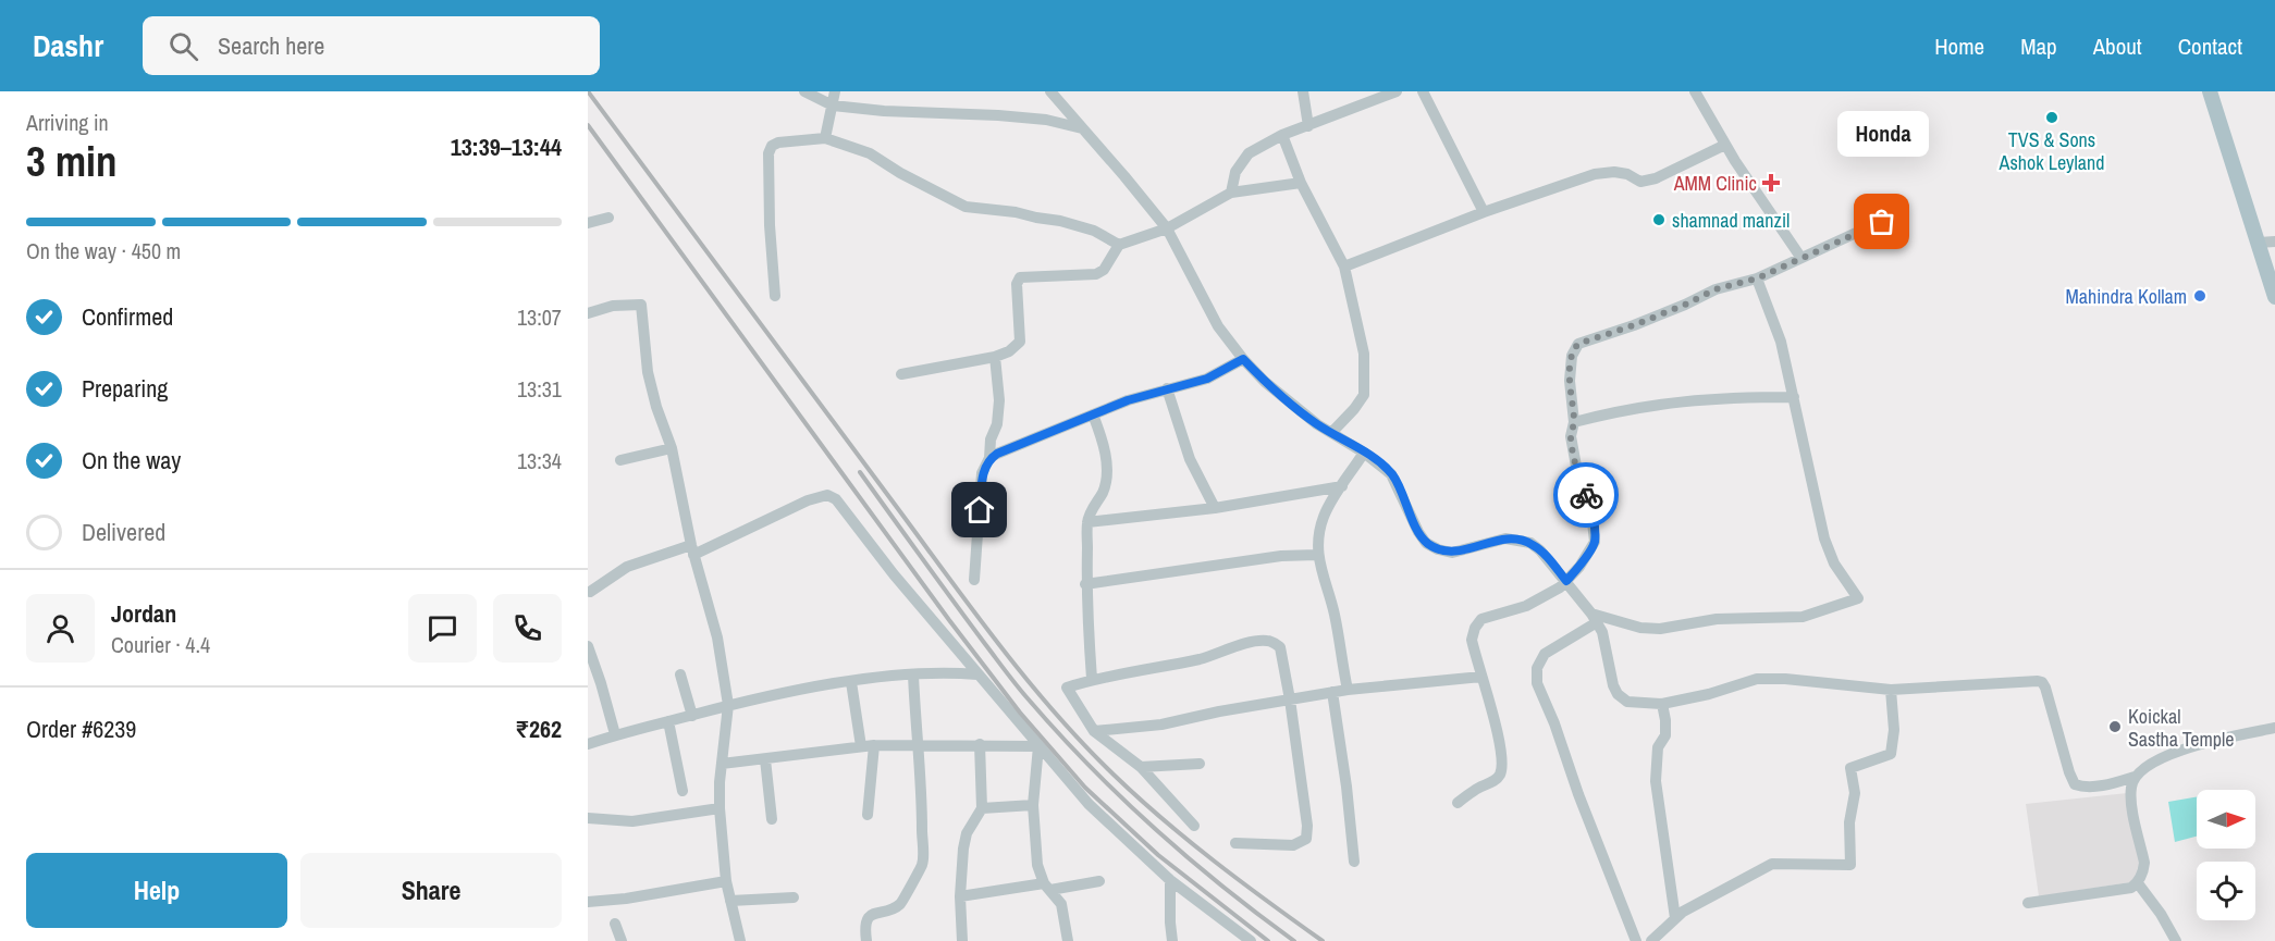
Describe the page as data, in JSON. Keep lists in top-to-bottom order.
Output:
{
  "places": {
    "other": [
      "TVS & Sons Ashok Leyland",
      "shamnad manzil",
      "Honda",
      "Mahindra Kollam",
      "Koickal Sastha Temple"
    ],
    "health": ["AMM Clinic"]
  },
  "north": "right",
  "page": {
    "header": "Dashr",
    "search": "Search here",
    "nav": [
      "Home",
      "Map",
      "About",
      "Contact"
    ],
    "heading": ["3 min", "Arriving in", "13:39–13:44"],
    "panel": [
      "Jordan",
      "Courier · 4.4",
      "Order #6239",
      "₹262"
    ],
    "bubble": "Honda",
    "bar": "On the way · 450 m",
    "list": [
      ["Confirmed", "13:07"],
      ["Preparing", "13:31"],
      ["On the way", "13:34"],
      "Delivered"
    ],
    "buttons": ["Help", "Share"]
  }
}
